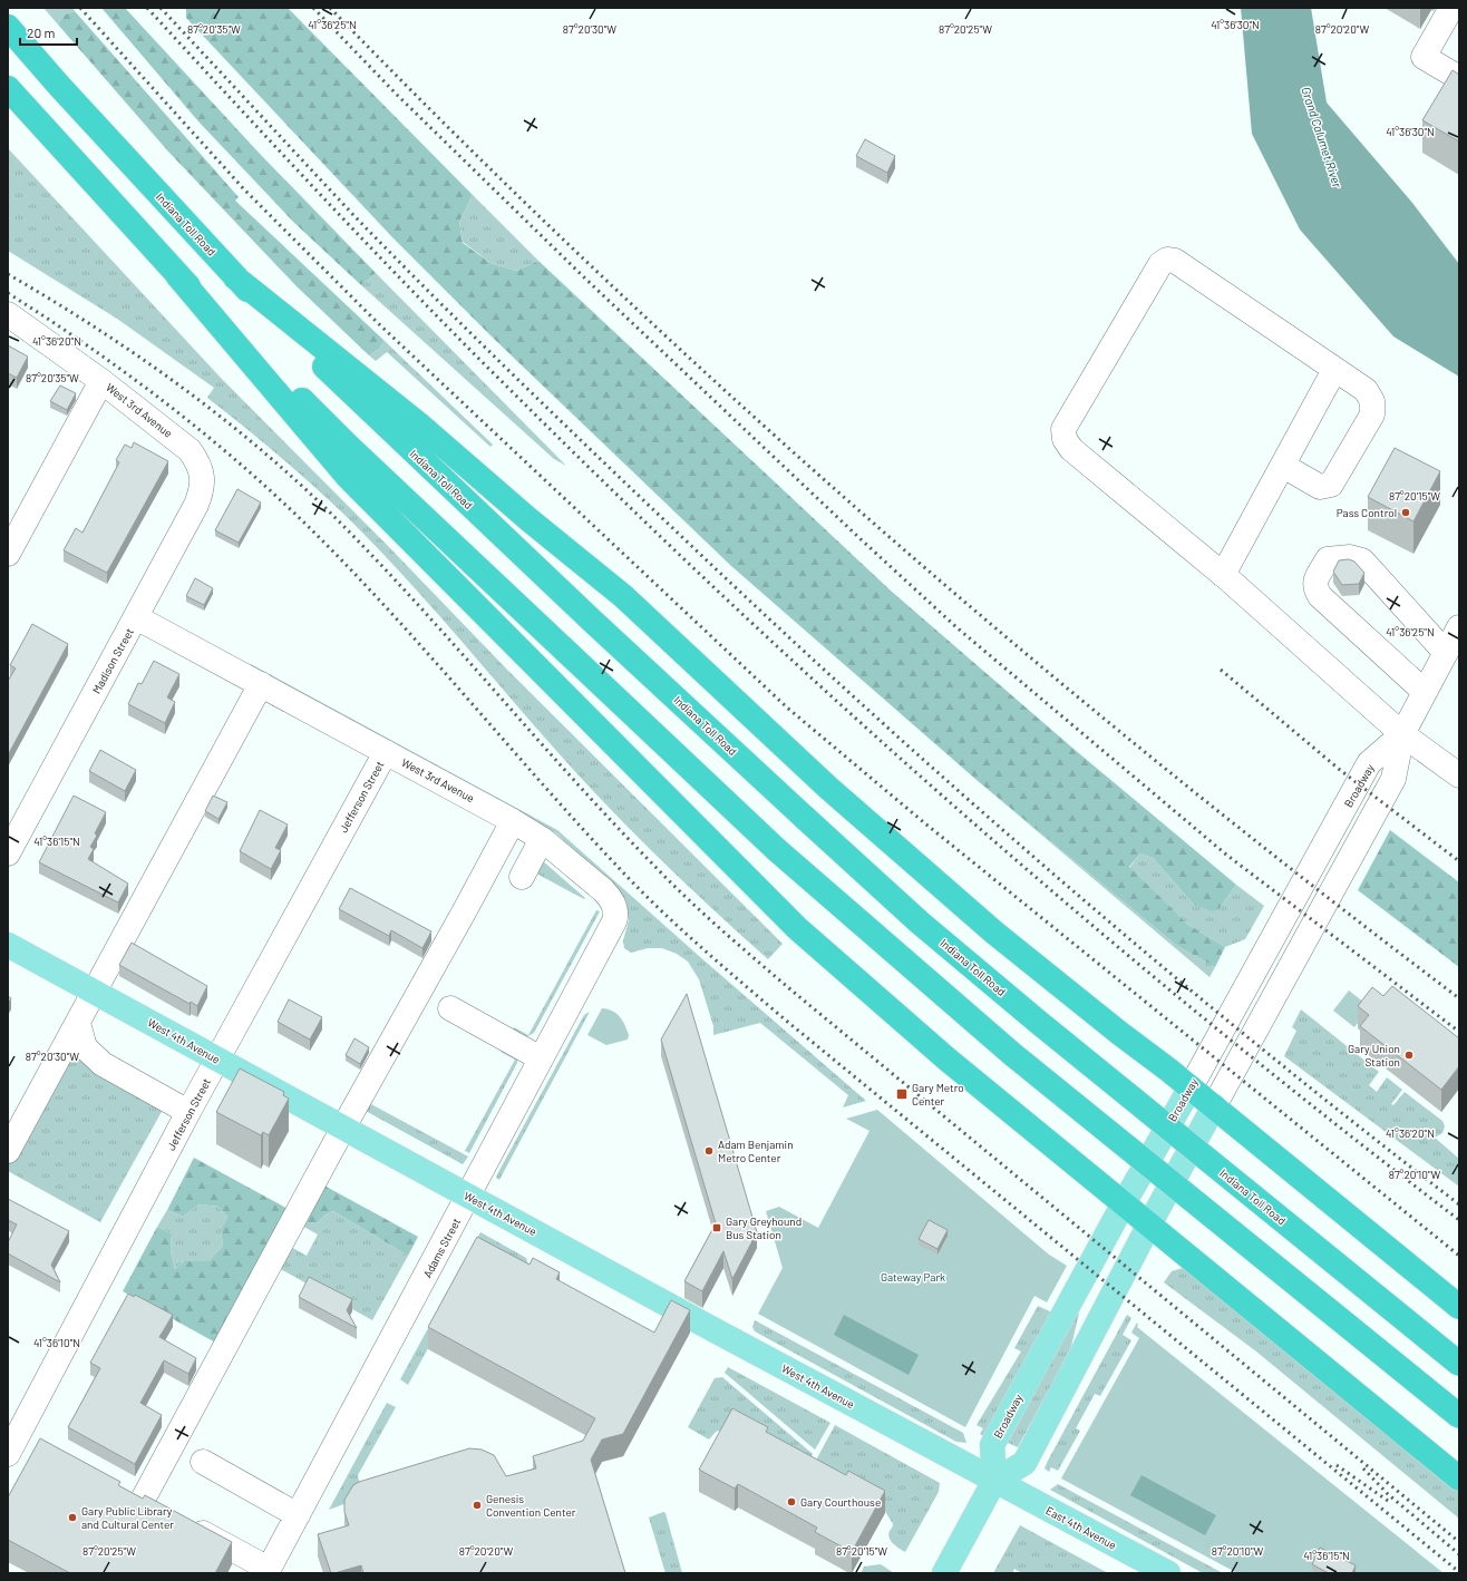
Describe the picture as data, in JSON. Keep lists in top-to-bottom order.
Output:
{
  "streets": {
    "highway": ["Indiana Toll Road"],
    "main road": ["Broadway", "West 4th Avenue", "East 4th Avenue"],
    "street": [
      "West 3rd Avenue",
      "Madison Street",
      "Jefferson Street",
      "Adams Street"
    ]
  },
  "crossings": [
    ["West 3rd Avenue", "Madison Street"],
    ["West 3rd Avenue", "Jefferson Street"],
    ["West 3rd Avenue", "Adams Street"],
    ["Broadway", "West 4th Avenue"],
    ["Broadway", "East 4th Avenue"],
    ["Jefferson Street", "West 4th Avenue"],
    ["West 4th Avenue", "Adams Street"],
    ["West 4th Avenue", "East 4th Avenue"]
  ],
  "water": ["Grand Calumet River"],
  "parks": ["Gateway Park"],
  "places": {
    "other": [
      "Pass Control",
      "Gary Union Station",
      "Adam Benjamin Metro Center",
      "Gary Courthouse",
      "Genesis Convention Center",
      "Gary Public Library and Cultural Center"
    ],
    "transit": ["Gary Metro Center", "Gary Greyhound Bus Station"]
  },
  "scale_bar": "20 m",
  "coordinates": [
    "41°36'25\"N",
    "41°36'30\"N",
    "87°20'35\"W",
    "87°20'30\"W",
    "87°20'25\"W",
    "87°20'20\"W",
    "41°36'20\"N",
    "87°20'15\"W",
    "41°36'15\"N",
    "87°20'10\"W",
    "41°36'10\"N"
  ]
}
